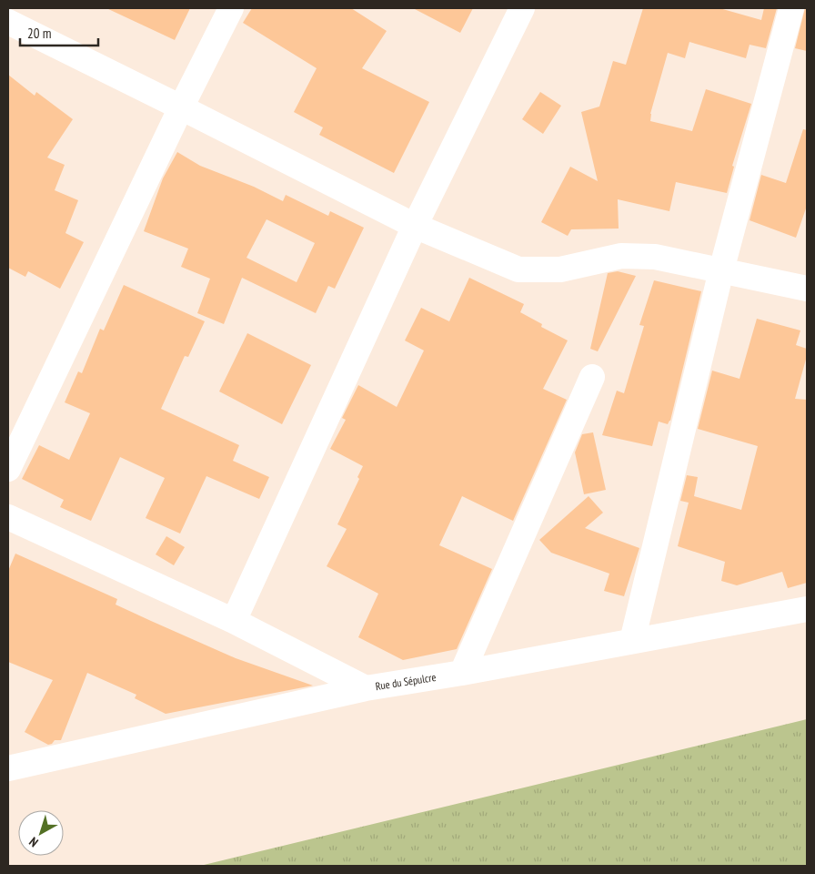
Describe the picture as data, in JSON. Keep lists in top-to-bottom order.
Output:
{
  "streets": {
    "street": ["Rue du Sépulcre"]
  },
  "scale_bar": "20 m",
  "north": "bottom left"
}
